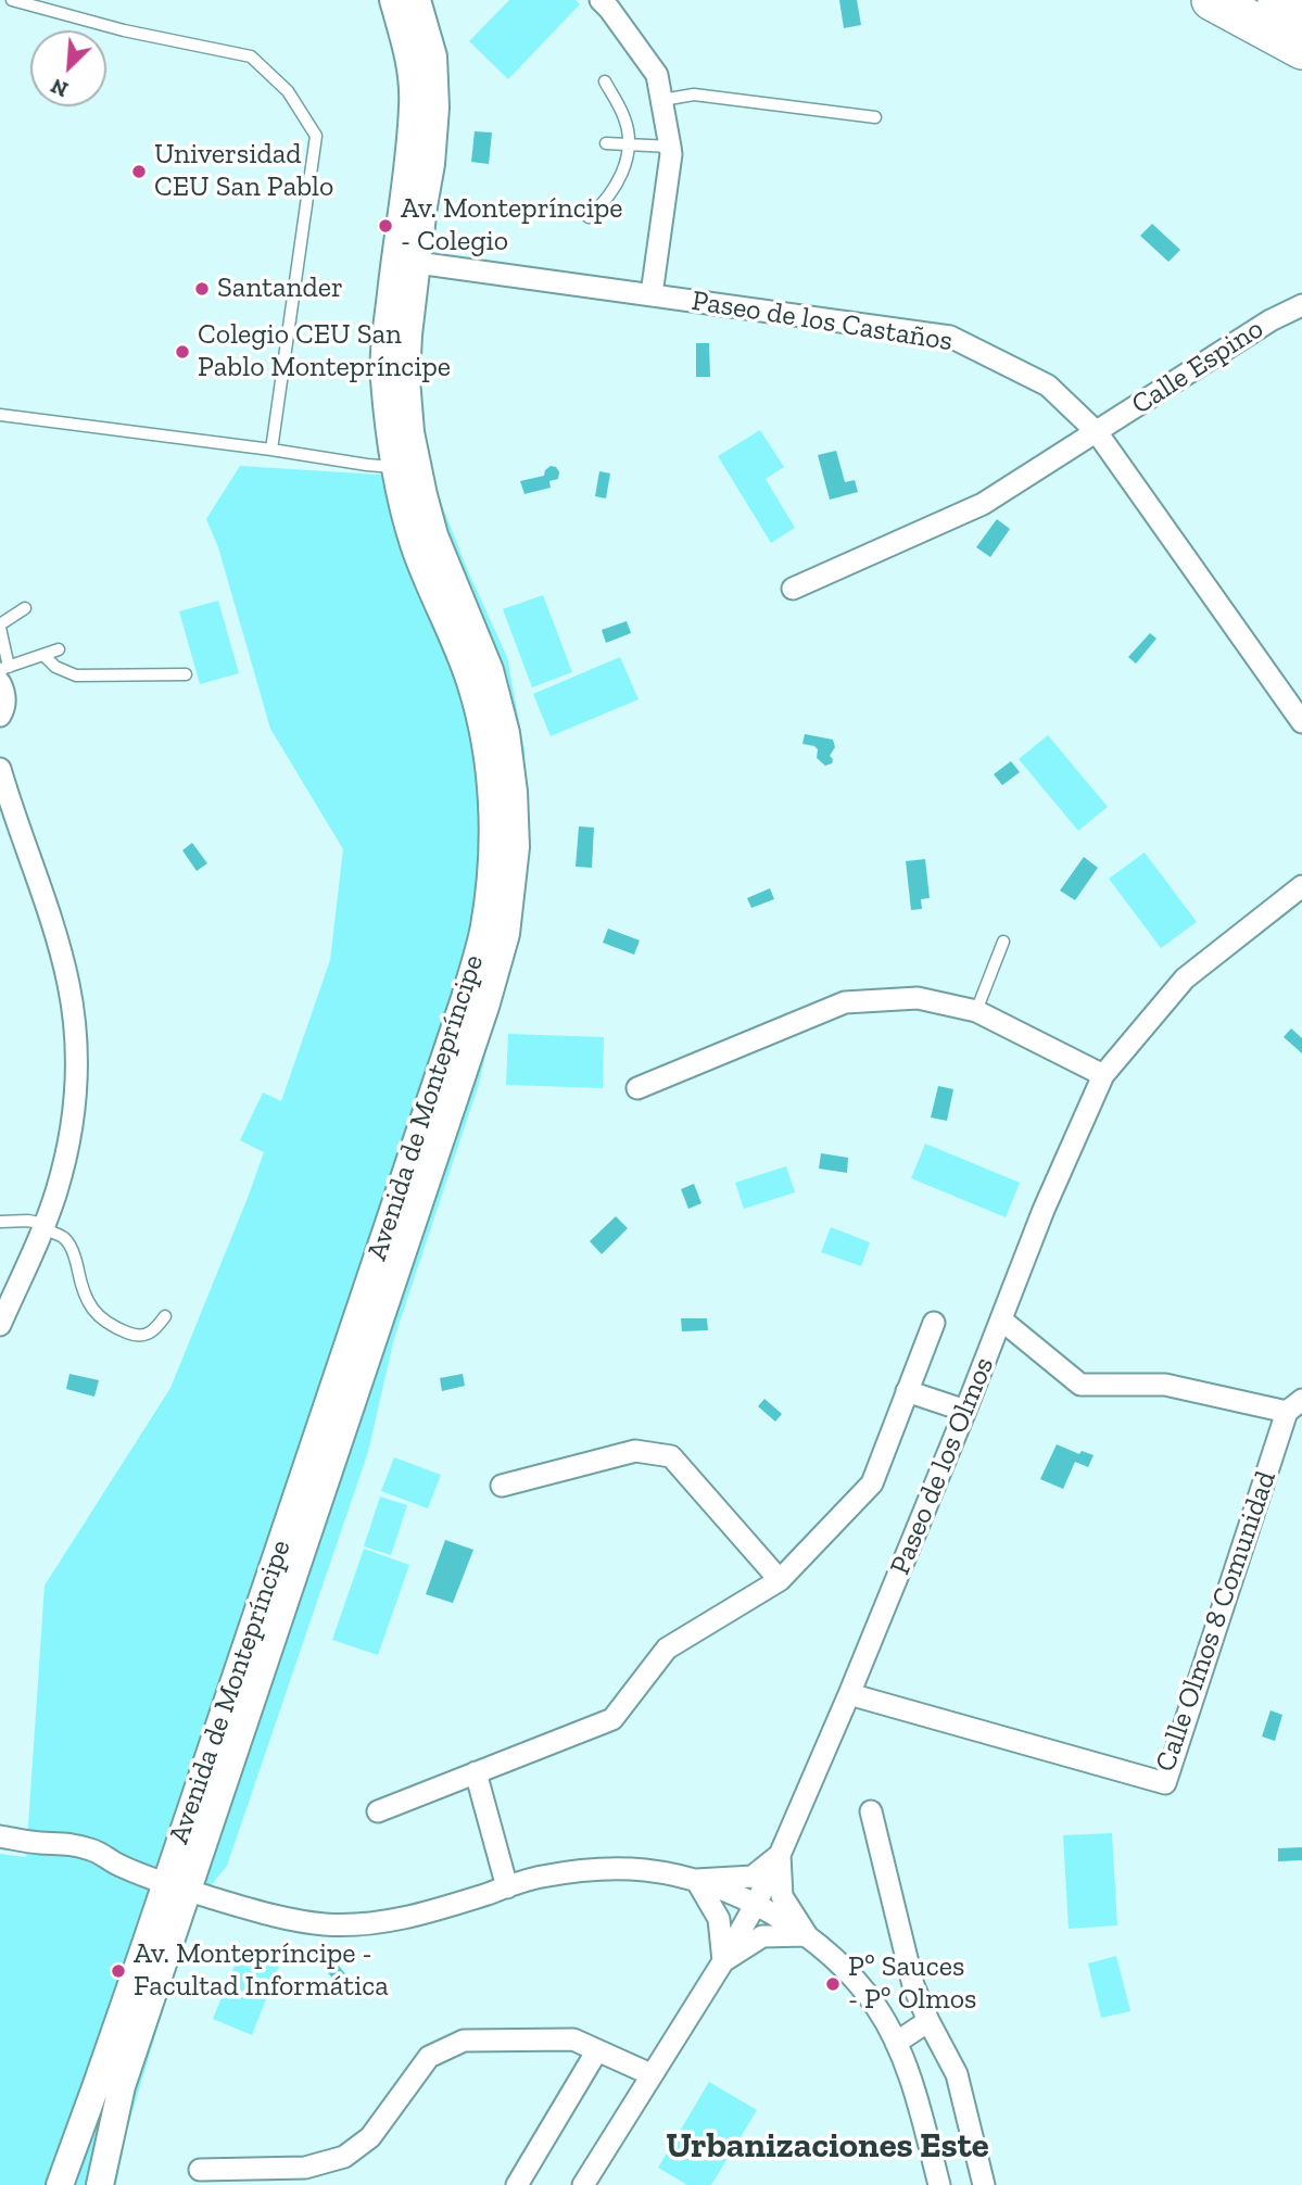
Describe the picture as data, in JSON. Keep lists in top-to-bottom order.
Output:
{
  "streets": {
    "street": [
      "Paseo de los Castaños",
      "Calle Espino",
      "Avenida de Montepríncipe",
      "Paseo de los Olmos",
      "Calle Olmos 8 Comunidad"
    ]
  },
  "crossings": [
    ["Paseo de los Castaños", "Calle Espino"],
    ["Paseo de los Castaños", "Avenida de Montepríncipe"],
    ["Paseo de los Olmos", "Calle Olmos 8 Comunidad"]
  ],
  "districts": ["Urbanizaciones Este"],
  "places": [
    "Universidad CEU San Pablo",
    "Av. Montepríncipe - Colegio",
    "Santander",
    "Colegio CEU San Pablo Montepríncipe",
    "Av. Montepríncipe - Facultad Informática",
    "Pº Sauces - Pº Olmos"
  ],
  "north": "bottom left"
}
